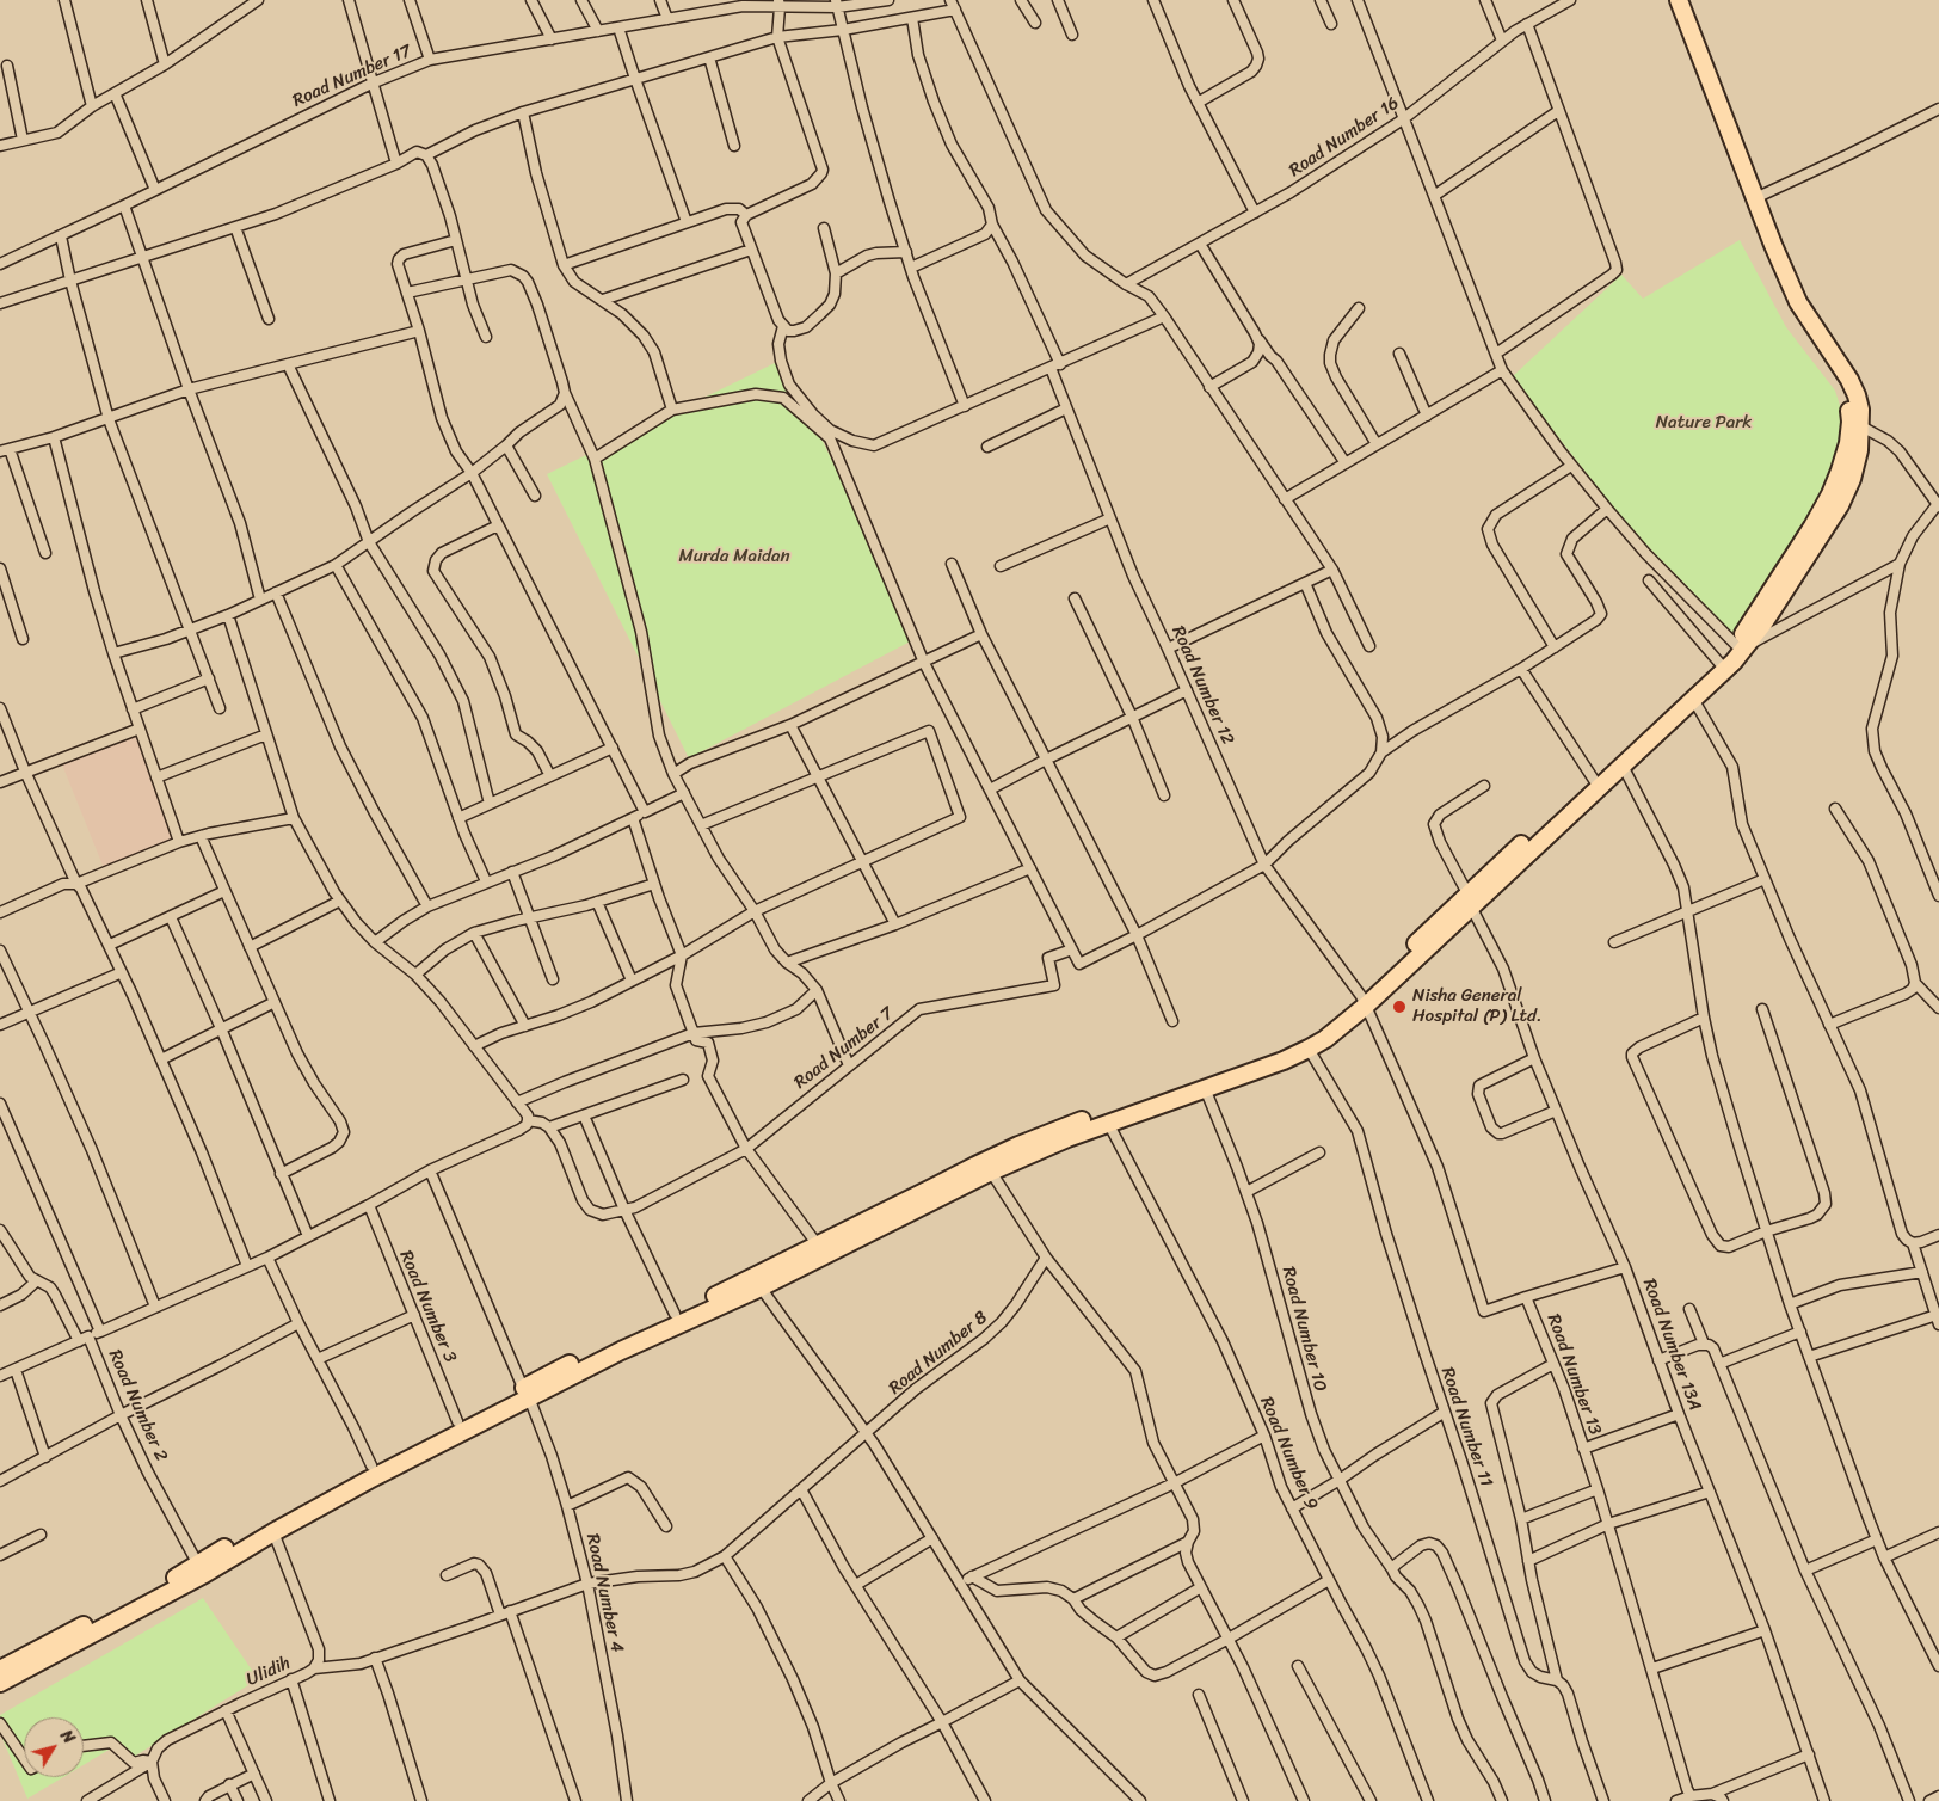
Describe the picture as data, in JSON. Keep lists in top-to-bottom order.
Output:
{
  "streets": {
    "street": [
      "Road Number 17",
      "Road Number 16",
      "Road Number 12",
      "Road Number 7",
      "Road Number 3",
      "Road Number 10",
      "Road Number 13A",
      "Road Number 8",
      "Road Number 13",
      "Road Number 2",
      "Road Number 11",
      "Road Number 9",
      "Road Number 4",
      "Ulidih"
    ]
  },
  "crossings": [
    ["Road Number 12", "Road Number 13"],
    ["Road Number 13A", "Road Number 13"],
    ["Road Number 8", "Road Number 4"],
    ["Road Number 8", "Ulidih"]
  ],
  "parks": ["Nature Park", "Murda Maidan"],
  "places": ["Nisha General Hospital (P) Ltd."],
  "north": "top right"
}
